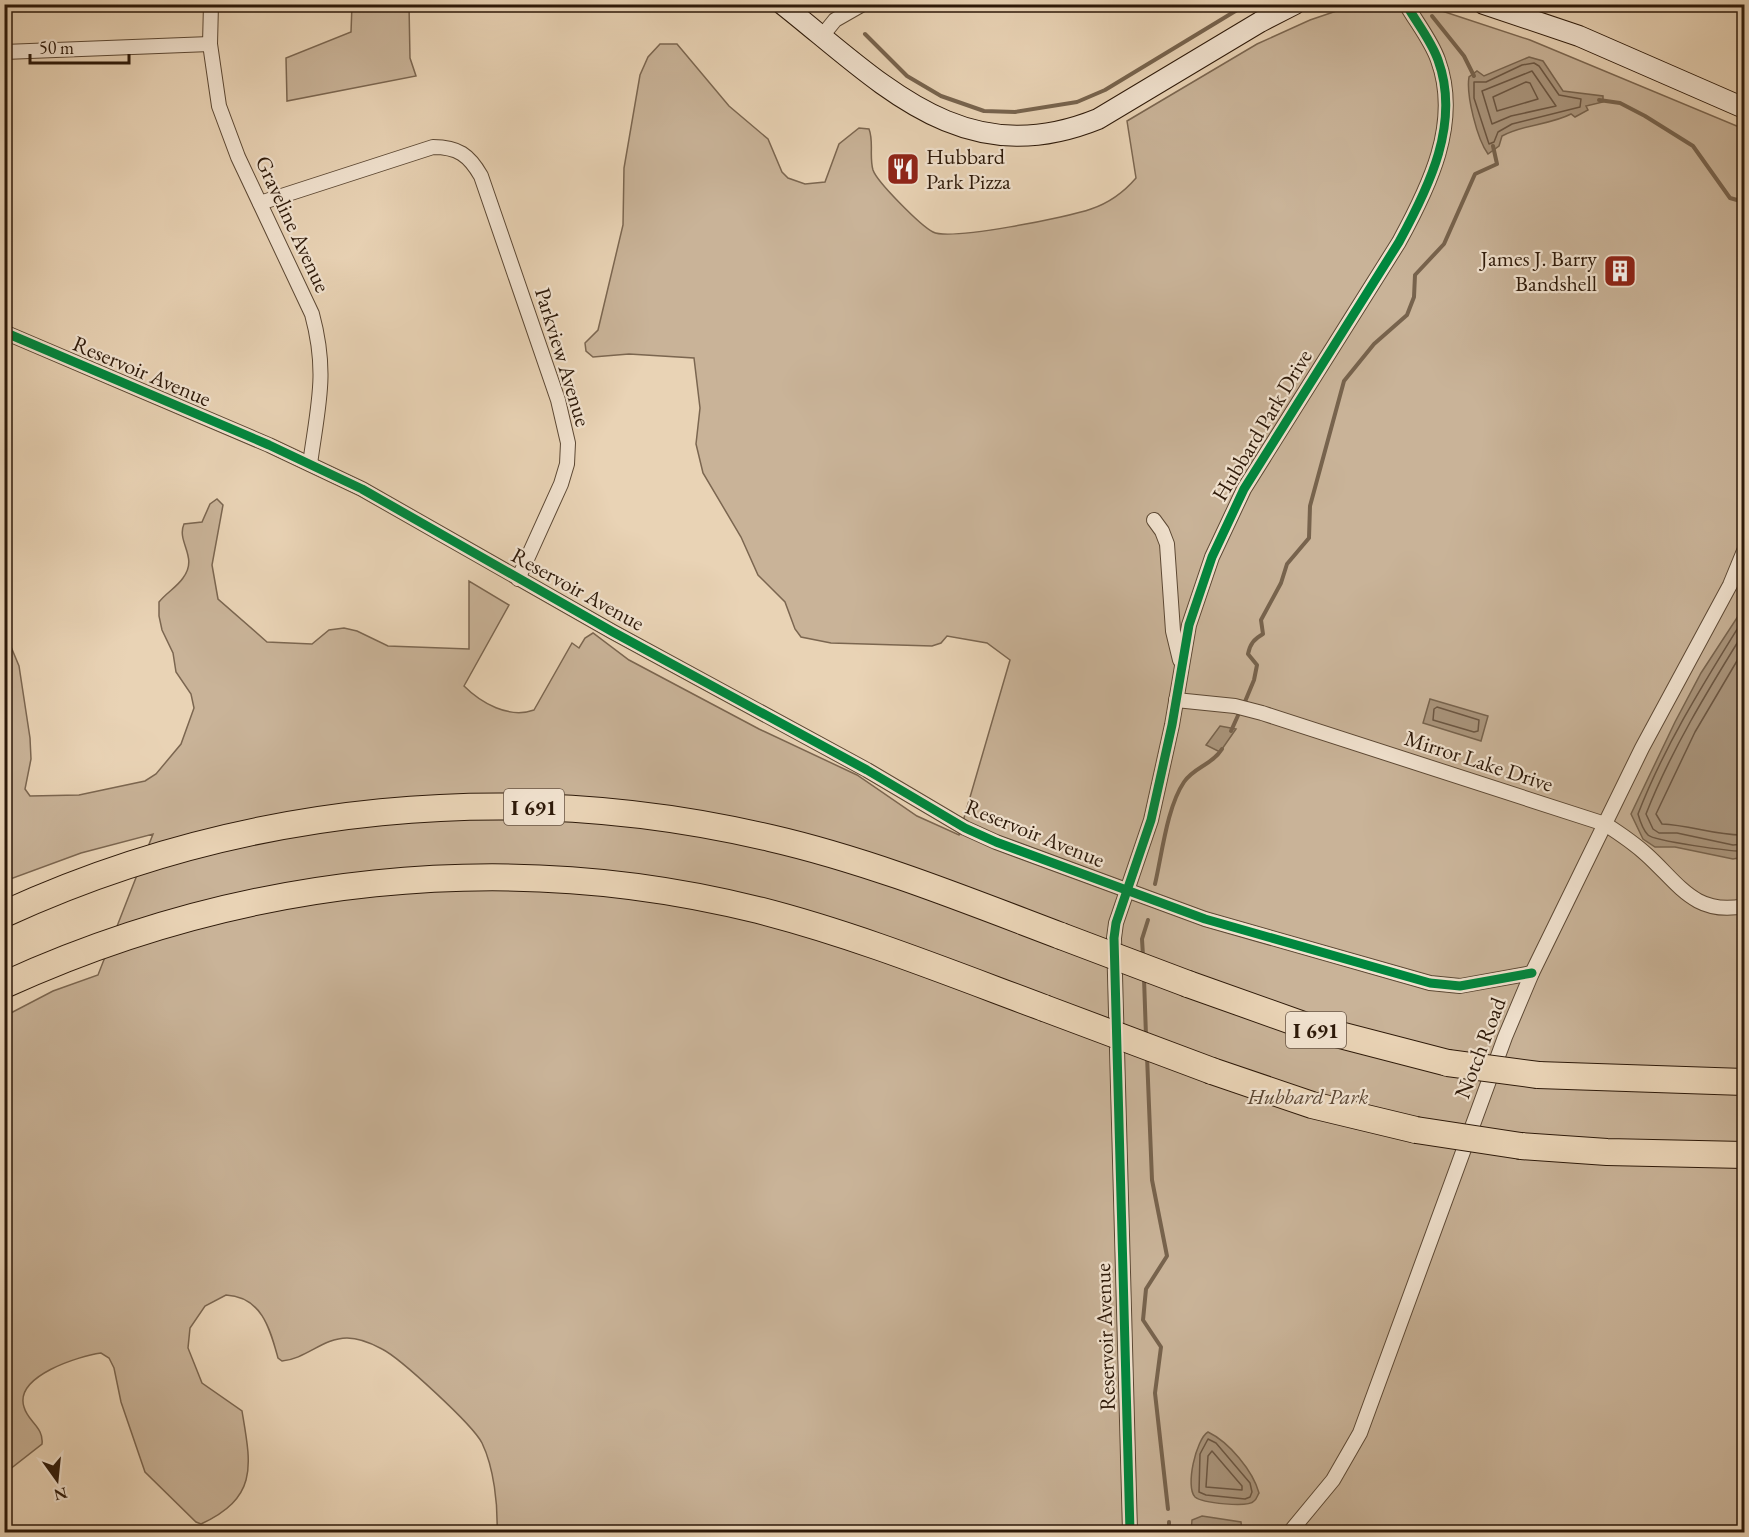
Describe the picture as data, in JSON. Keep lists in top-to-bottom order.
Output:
{
  "streets": {
    "highway": ["I 691"],
    "street": [
      "Graveline Avenue",
      "Parkview Avenue",
      "Reservoir Avenue",
      "Hubbard Park Drive",
      "Mirror Lake Drive",
      "Notch Road"
    ]
  },
  "crossings": [
    ["Graveline Avenue", "Parkview Avenue"],
    ["Graveline Avenue", "Reservoir Avenue"],
    ["Parkview Avenue", "Reservoir Avenue"],
    ["Reservoir Avenue", "Hubbard Park Drive"],
    ["Reservoir Avenue", "Notch Road"],
    ["Hubbard Park Drive", "Mirror Lake Drive"],
    ["Mirror Lake Drive", "Notch Road"]
  ],
  "parks": ["Hubbard Park"],
  "places": {
    "restaurant": ["Hubbard Park Pizza"],
    "building": ["James J. Barry Bandshell"]
  },
  "scale_bar": "50 m",
  "north": "bottom"
}
